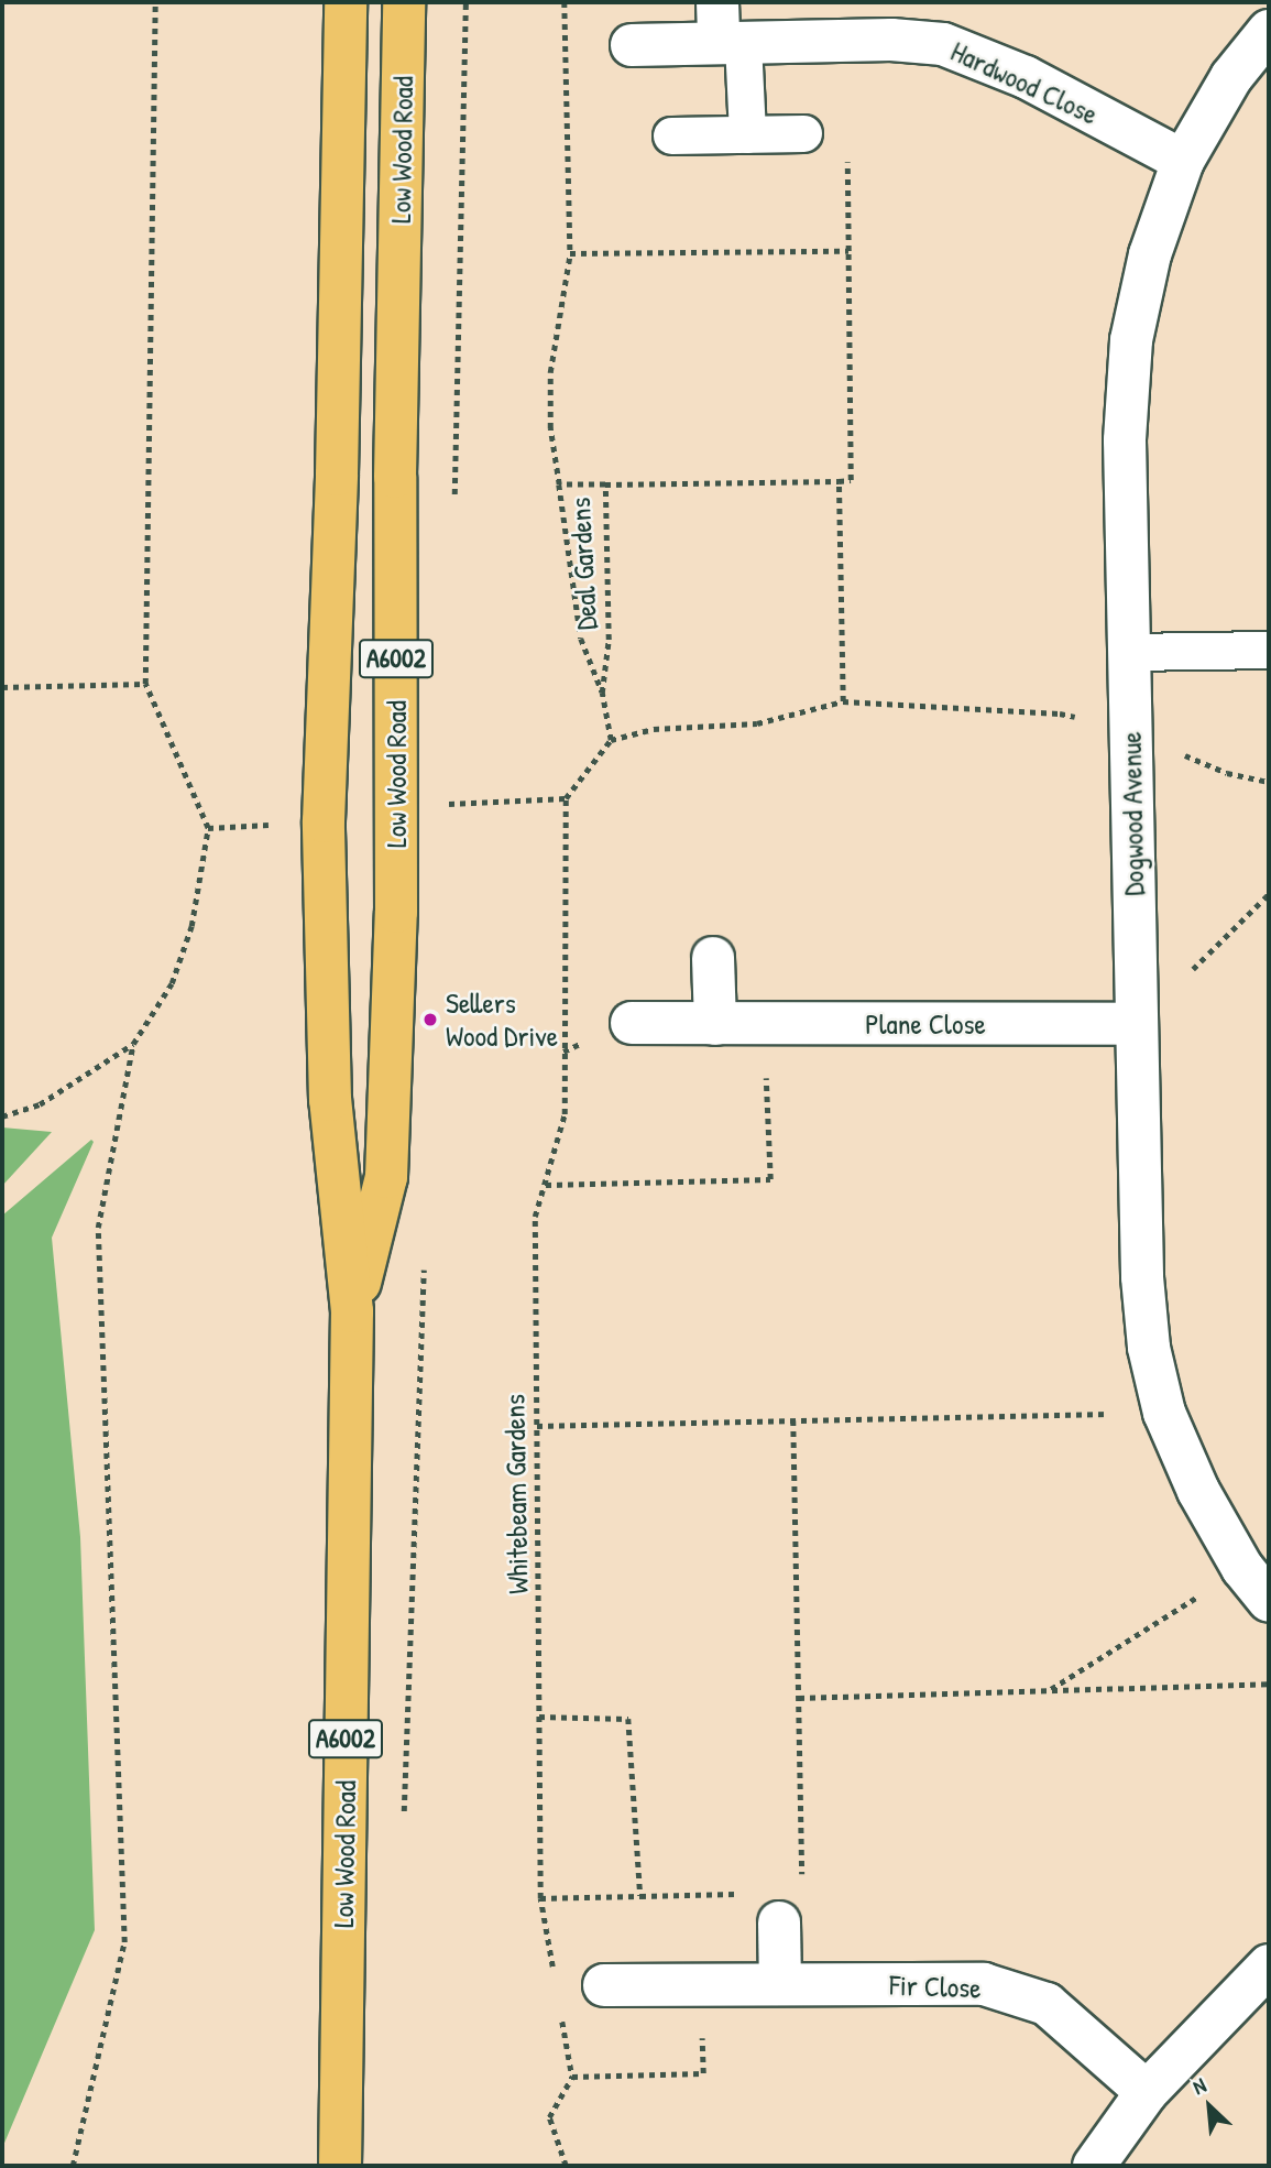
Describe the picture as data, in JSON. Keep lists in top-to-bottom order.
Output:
{
  "streets": {
    "main road": ["Low Wood Road", "A6002"],
    "street": [
      "Hardwood Close",
      "Dogwood Avenue",
      "Plane Close",
      "Fir Close"
    ],
    "path": ["Deal Gardens", "Whitebeam Gardens"]
  },
  "crossings": [
    ["Hardwood Close", "Dogwood Avenue"],
    ["Dogwood Avenue", "Plane Close"]
  ],
  "places": ["Sellers Wood Drive"],
  "north": "top left"
}
